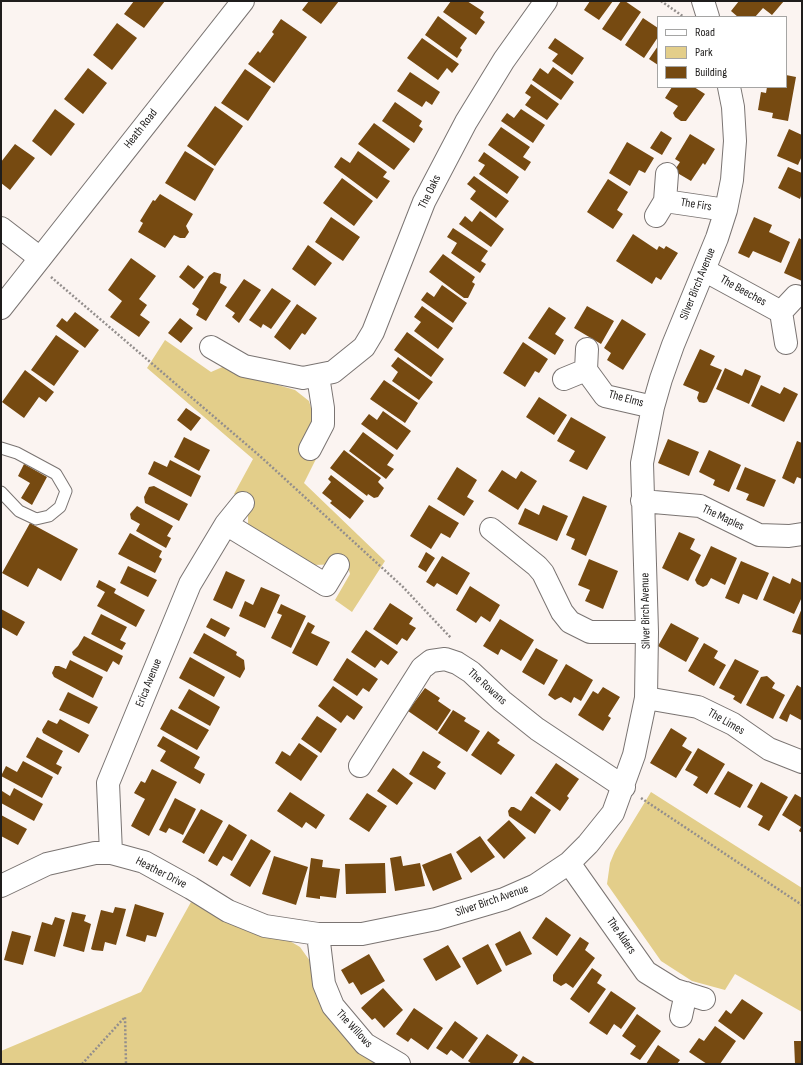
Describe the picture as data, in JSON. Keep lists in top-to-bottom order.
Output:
{
  "streets": {
    "street": [
      "Heath Road",
      "The Oaks",
      "The Firs",
      "Silver Birch Avenue",
      "The Beeches",
      "The Elms",
      "The Maples",
      "Erica Avenue",
      "The Rowans",
      "The Limes",
      "Heather Drive",
      "The Alders",
      "The Willows"
    ]
  },
  "crossings": [
    ["The Firs", "Silver Birch Avenue"],
    ["Silver Birch Avenue", "The Beeches"],
    ["Silver Birch Avenue", "The Elms"],
    ["Silver Birch Avenue", "The Maples"],
    ["Silver Birch Avenue", "The Rowans"],
    ["Silver Birch Avenue", "The Limes"],
    ["Silver Birch Avenue", "Heather Drive"],
    ["Silver Birch Avenue", "The Alders"],
    ["Silver Birch Avenue", "The Willows"],
    ["Erica Avenue", "Heather Drive"],
    ["Heather Drive", "The Willows"]
  ],
  "legend": ["Road", "Park", "Building"]
}
